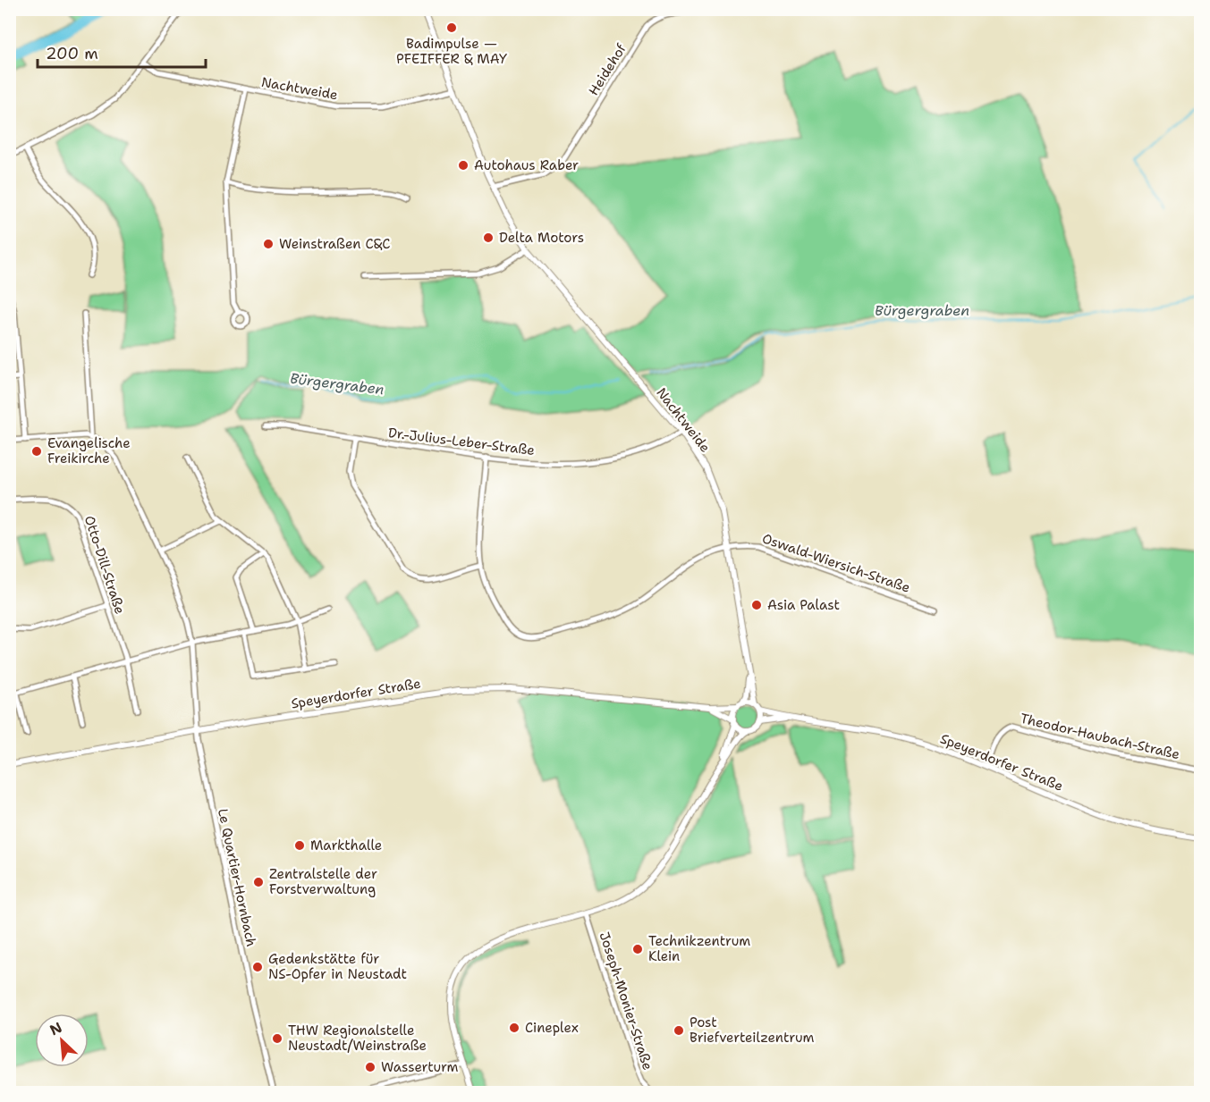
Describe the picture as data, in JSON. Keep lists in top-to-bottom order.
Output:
{
  "streets": {
    "street": [
      "Heidehof",
      "Nachtweide",
      "Dr.-Julius-Leber-Straße",
      "Oswald-Wiersich-Straße",
      "Otto-Dill-Straße",
      "Speyerdorfer Straße",
      "Theodor-Haubach-Straße",
      "Le Quartier-Hornbach",
      "Joseph-Monier-Straße"
    ]
  },
  "crossings": [
    ["Heidehof", "Nachtweide"],
    ["Nachtweide", "Dr.-Julius-Leber-Straße"],
    ["Nachtweide", "Oswald-Wiersich-Straße"],
    ["Nachtweide", "Speyerdorfer Straße"],
    ["Speyerdorfer Straße", "Theodor-Haubach-Straße"],
    ["Speyerdorfer Straße", "Le Quartier-Hornbach"]
  ],
  "water": ["Bürgergraben"],
  "places": [
    "Badimpulse — PFEIFFER & MAY",
    "Autohaus Raber",
    "Delta Motors",
    "Weinstraßen C&C",
    "Evangelische Freikirche",
    "Asia Palast",
    "Markthalle",
    "Zentralstelle der Forstverwaltung",
    "Technikzentrum Klein",
    "Gedenkstätte für NS-Opfer in Neustadt",
    "Cineplex",
    "Post Briefverteilzentrum",
    "THW Regionalstelle Neustadt/Weinstraße",
    "Wasserturm"
  ],
  "scale_bar": "200 m",
  "north": "top left"
}
